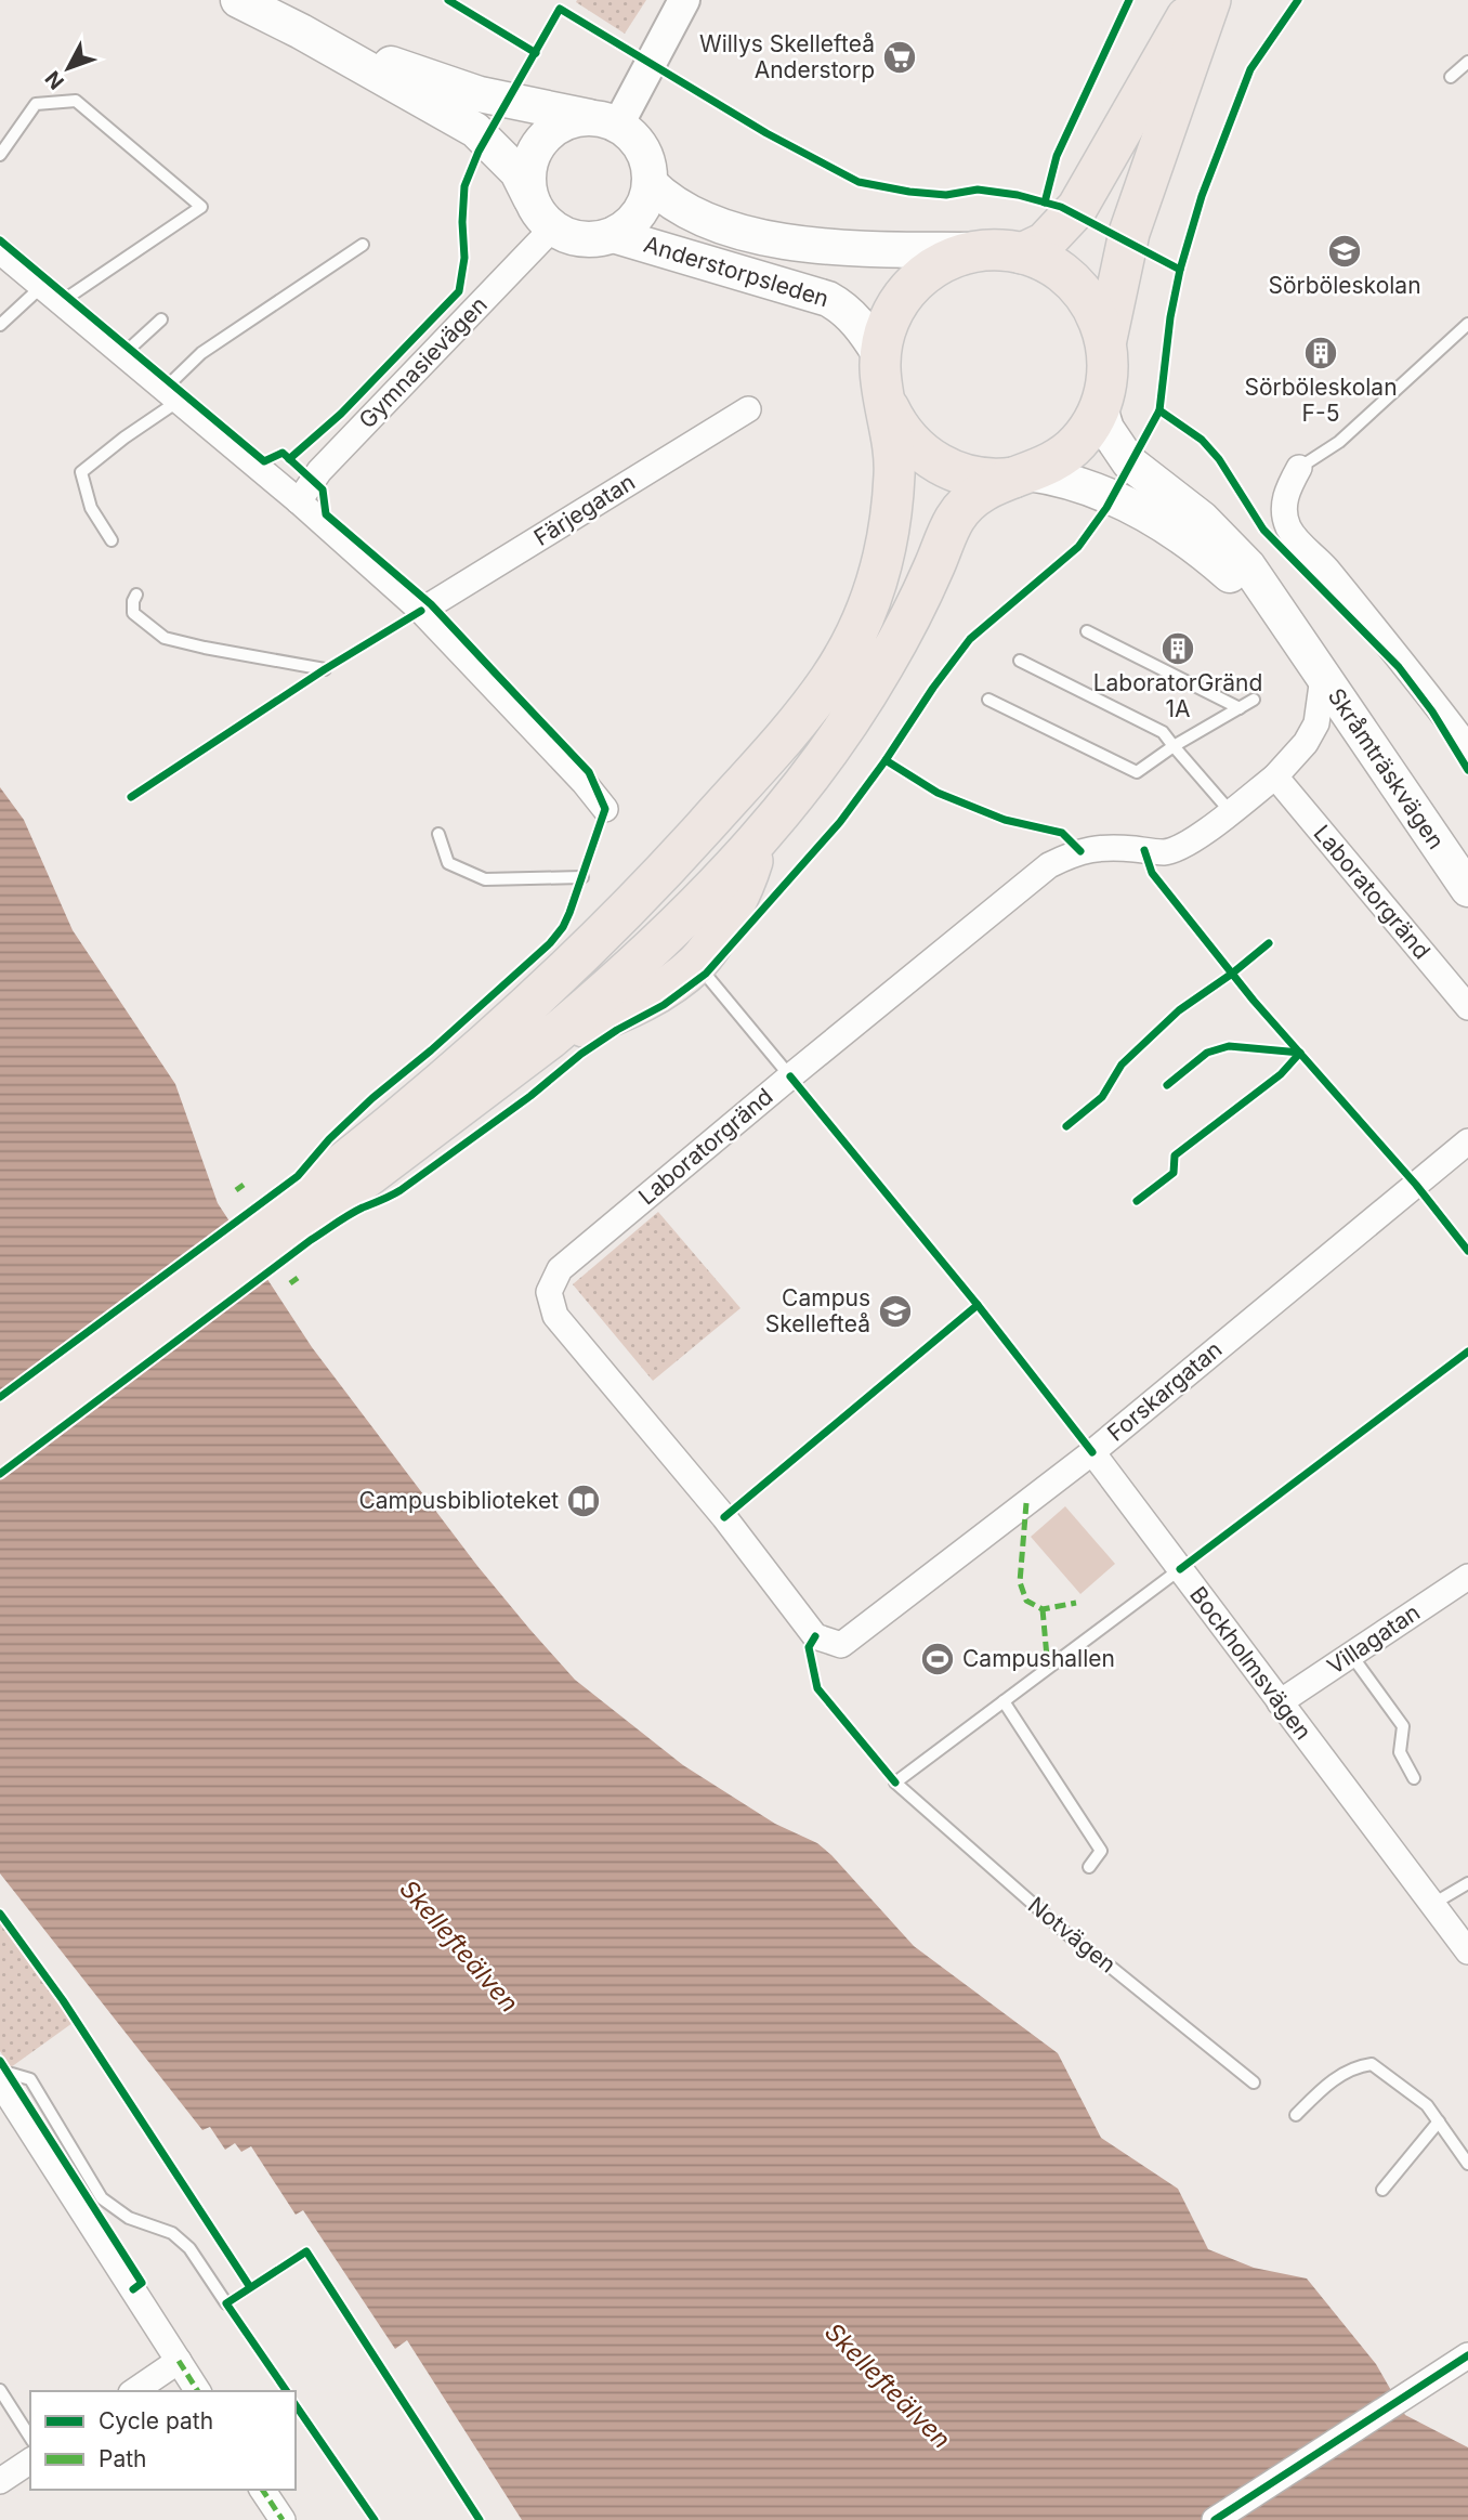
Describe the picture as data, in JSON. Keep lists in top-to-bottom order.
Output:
{
  "streets": {
    "main road": ["Anderstorpsleden", "Skråmträskvägen"],
    "street": [
      "Gymnasievägen",
      "Färjegatan",
      "Laboratorgränd",
      "Forskargatan",
      "Villagatan",
      "Bockholmsvägen"
    ],
    "lane": ["Notvägen"]
  },
  "crossings": [
    ["Anderstorpsleden", "Gymnasievägen"],
    ["Anderstorpsleden", "Skråmträskvägen"],
    ["Skråmträskvägen", "Laboratorgränd"],
    ["Laboratorgränd", "Forskargatan"],
    ["Forskargatan", "Bockholmsvägen"],
    ["Villagatan", "Bockholmsvägen"]
  ],
  "water": ["Skellefteälven"],
  "places": {
    "supermarket": ["Willys Skellefteå Anderstorp"],
    "school or university": ["Sörböleskolan", "Campus Skellefteå"],
    "building": ["Sörböleskolan F-5", "LaboratorGränd 1A"],
    "library": ["Campusbiblioteket"],
    "sports": ["Campushallen"]
  },
  "legend": ["Cycle path", "Path"],
  "north": "bottom left"
}
